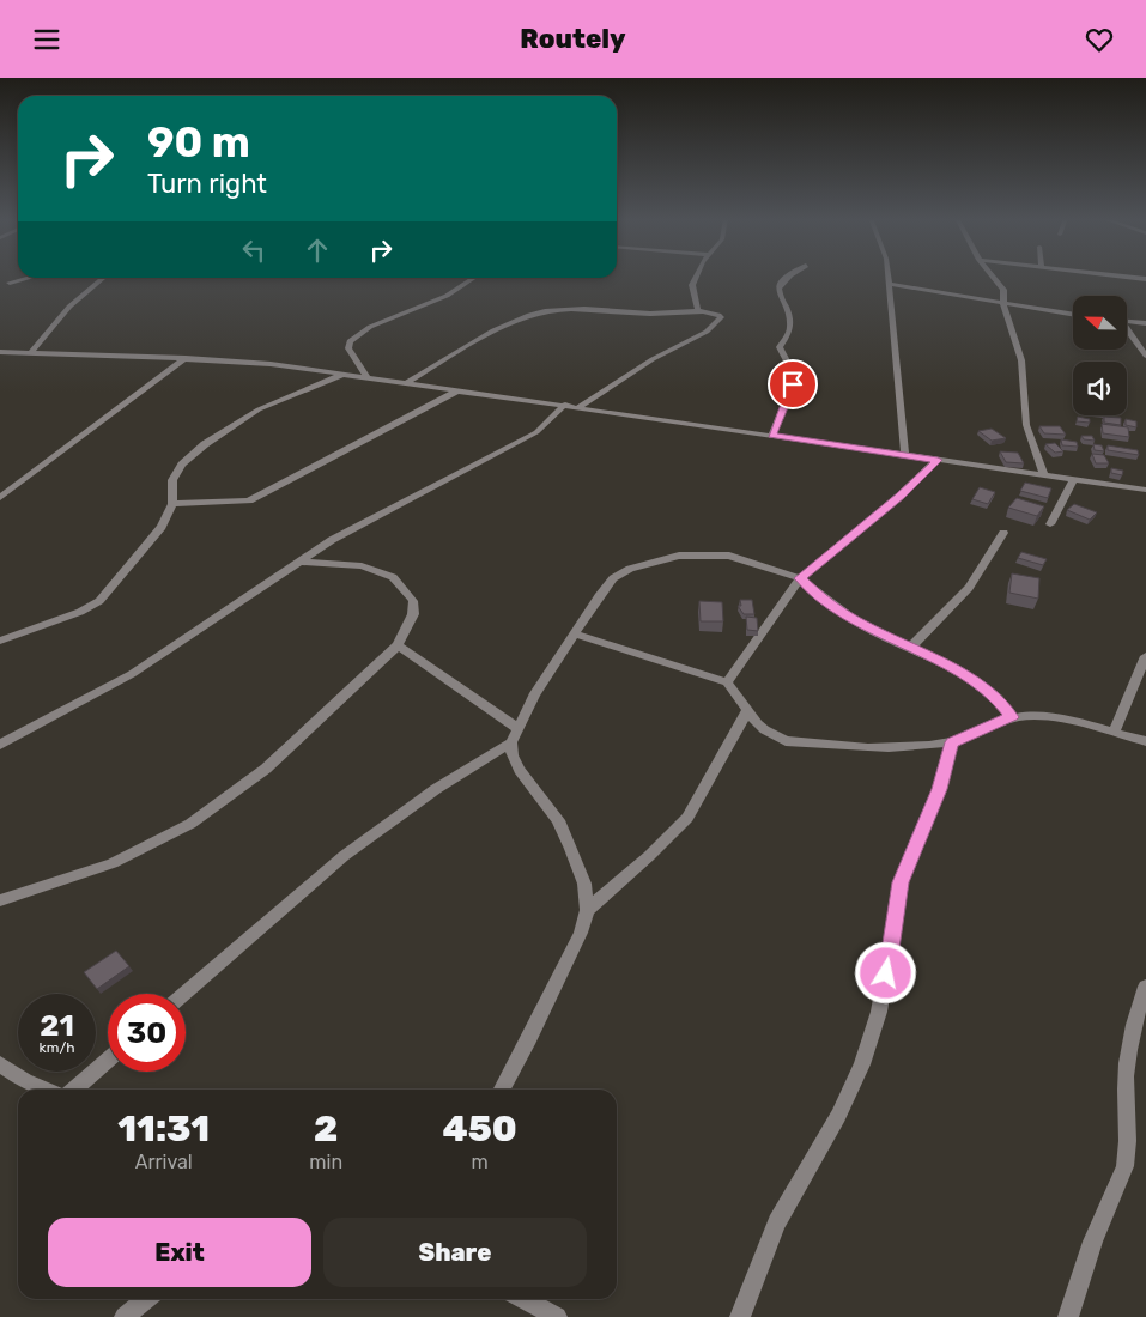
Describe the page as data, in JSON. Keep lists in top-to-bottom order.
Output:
{
  "north": "left",
  "page": {
    "header": "Routely",
    "turn": ["90 m", "Turn right"],
    "speed": "21 km/h",
    "limit": "30",
    "eta": [
      "11:31",
      "Arrival",
      "2",
      "min",
      "450",
      "m"
    ],
    "buttons": ["Exit", "Share"]
  }
}
